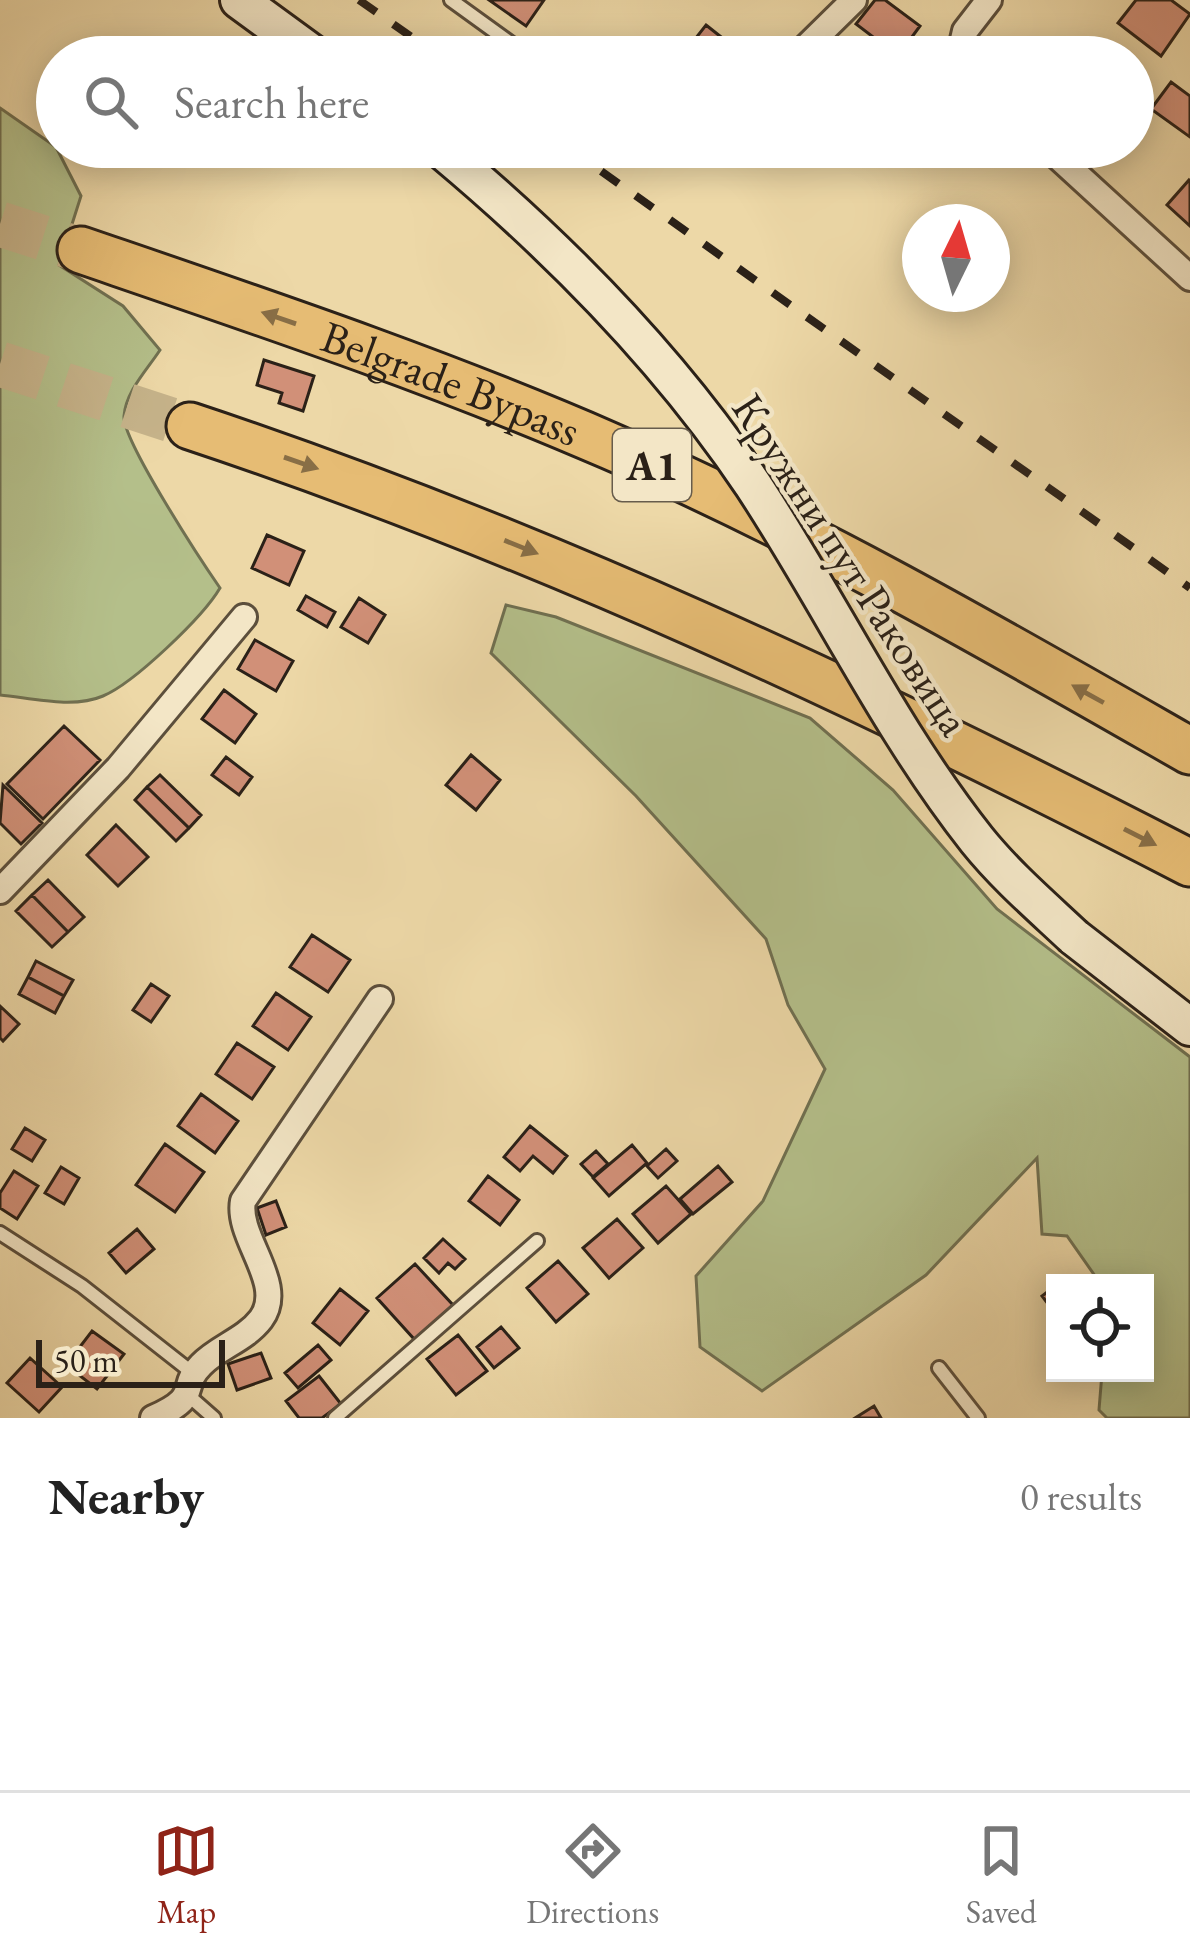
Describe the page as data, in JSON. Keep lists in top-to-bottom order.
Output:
{
  "streets": {
    "highway": ["Belgrade Bypass", "A1"],
    "main road": ["Кружни пут Раковица"]
  },
  "scale_bar": "50 m",
  "north": "top",
  "page": {
    "search": "Search here",
    "scale": "50 m",
    "heading": ["Nearby", "0 results"],
    "nav": ["Map", "Directions", "Saved"]
  }
}
